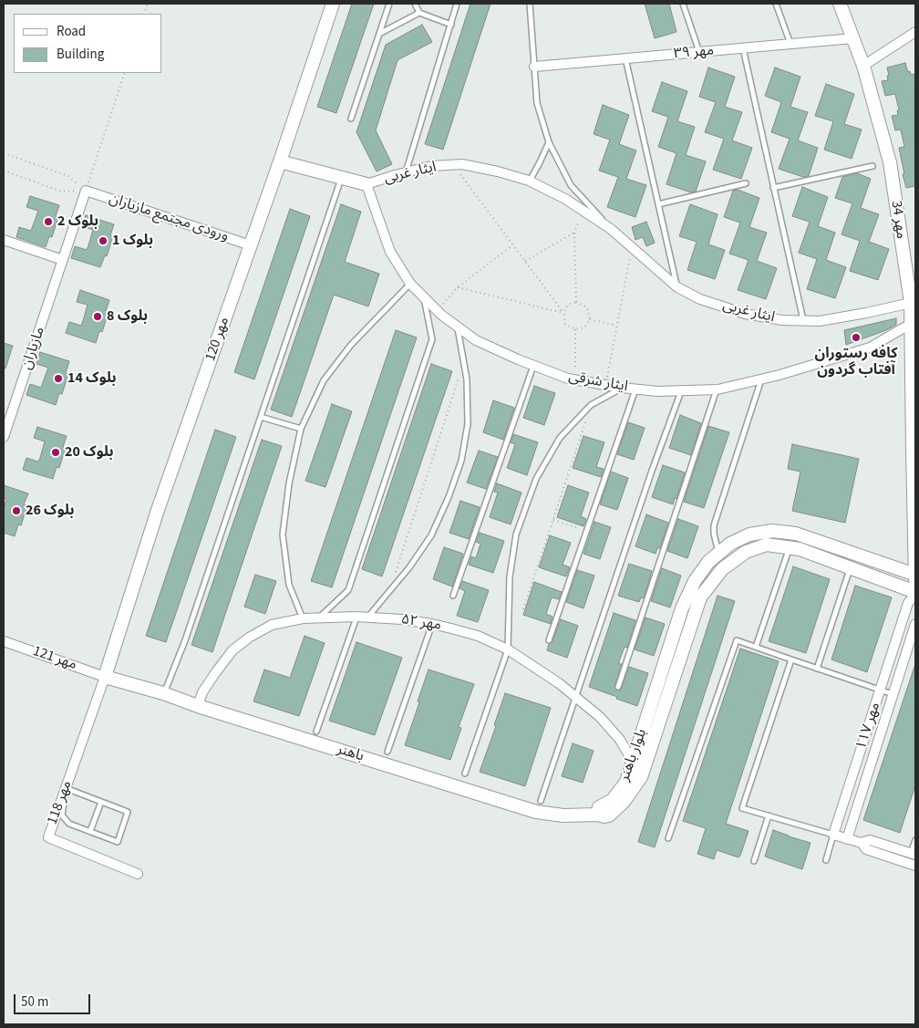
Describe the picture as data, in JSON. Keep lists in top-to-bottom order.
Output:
{
  "streets": {
    "street": [
      "مهر ۳۹",
      "ایثار غربی",
      "ورودی مجتمع مازیاران",
      "مهر 34",
      "مهر 120",
      "مازیاران",
      "ایثار شرقی",
      "مهر ۵۲",
      "مهر 121",
      "مهر ۱۱۷",
      "باهنر",
      "بلوار باهنر",
      "مهر 118"
    ]
  },
  "crossings": [
    ["مهر ۳۹", "ایثار غربی"],
    ["مهر ۳۹", "مهر 34"],
    ["ایثار غربی", "مهر 34"],
    ["ایثار غربی", "مهر 120"],
    ["ایثار غربی", "ایثار شرقی"],
    ["ورودی مجتمع مازیاران", "مهر 120"],
    ["ورودی مجتمع مازیاران", "مازیاران"],
    ["مهر 34", "ایثار شرقی"],
    ["مهر 34", "بلوار باهنر"],
    ["مهر 120", "مهر 121"],
    ["مهر 120", "باهنر"],
    ["مهر 120", "مهر 118"],
    ["مهر ۵۲", "باهنر"],
    ["مهر ۵۲", "بلوار باهنر"],
    ["مهر 121", "باهنر"],
    ["مهر 121", "مهر 118"],
    ["مهر ۱۱۷", "بلوار باهنر"],
    ["باهنر", "بلوار باهنر"],
    ["باهنر", "مهر 118"]
  ],
  "places": [
    "بلوک 2",
    "بلوک 1",
    "بلوک 8",
    "کافه رستوران آفتاب گردون",
    "بلوک 14",
    "بلوک 20",
    "بلوک 26"
  ],
  "legend": ["Road", "Building"],
  "scale_bar": "50 m"
}
